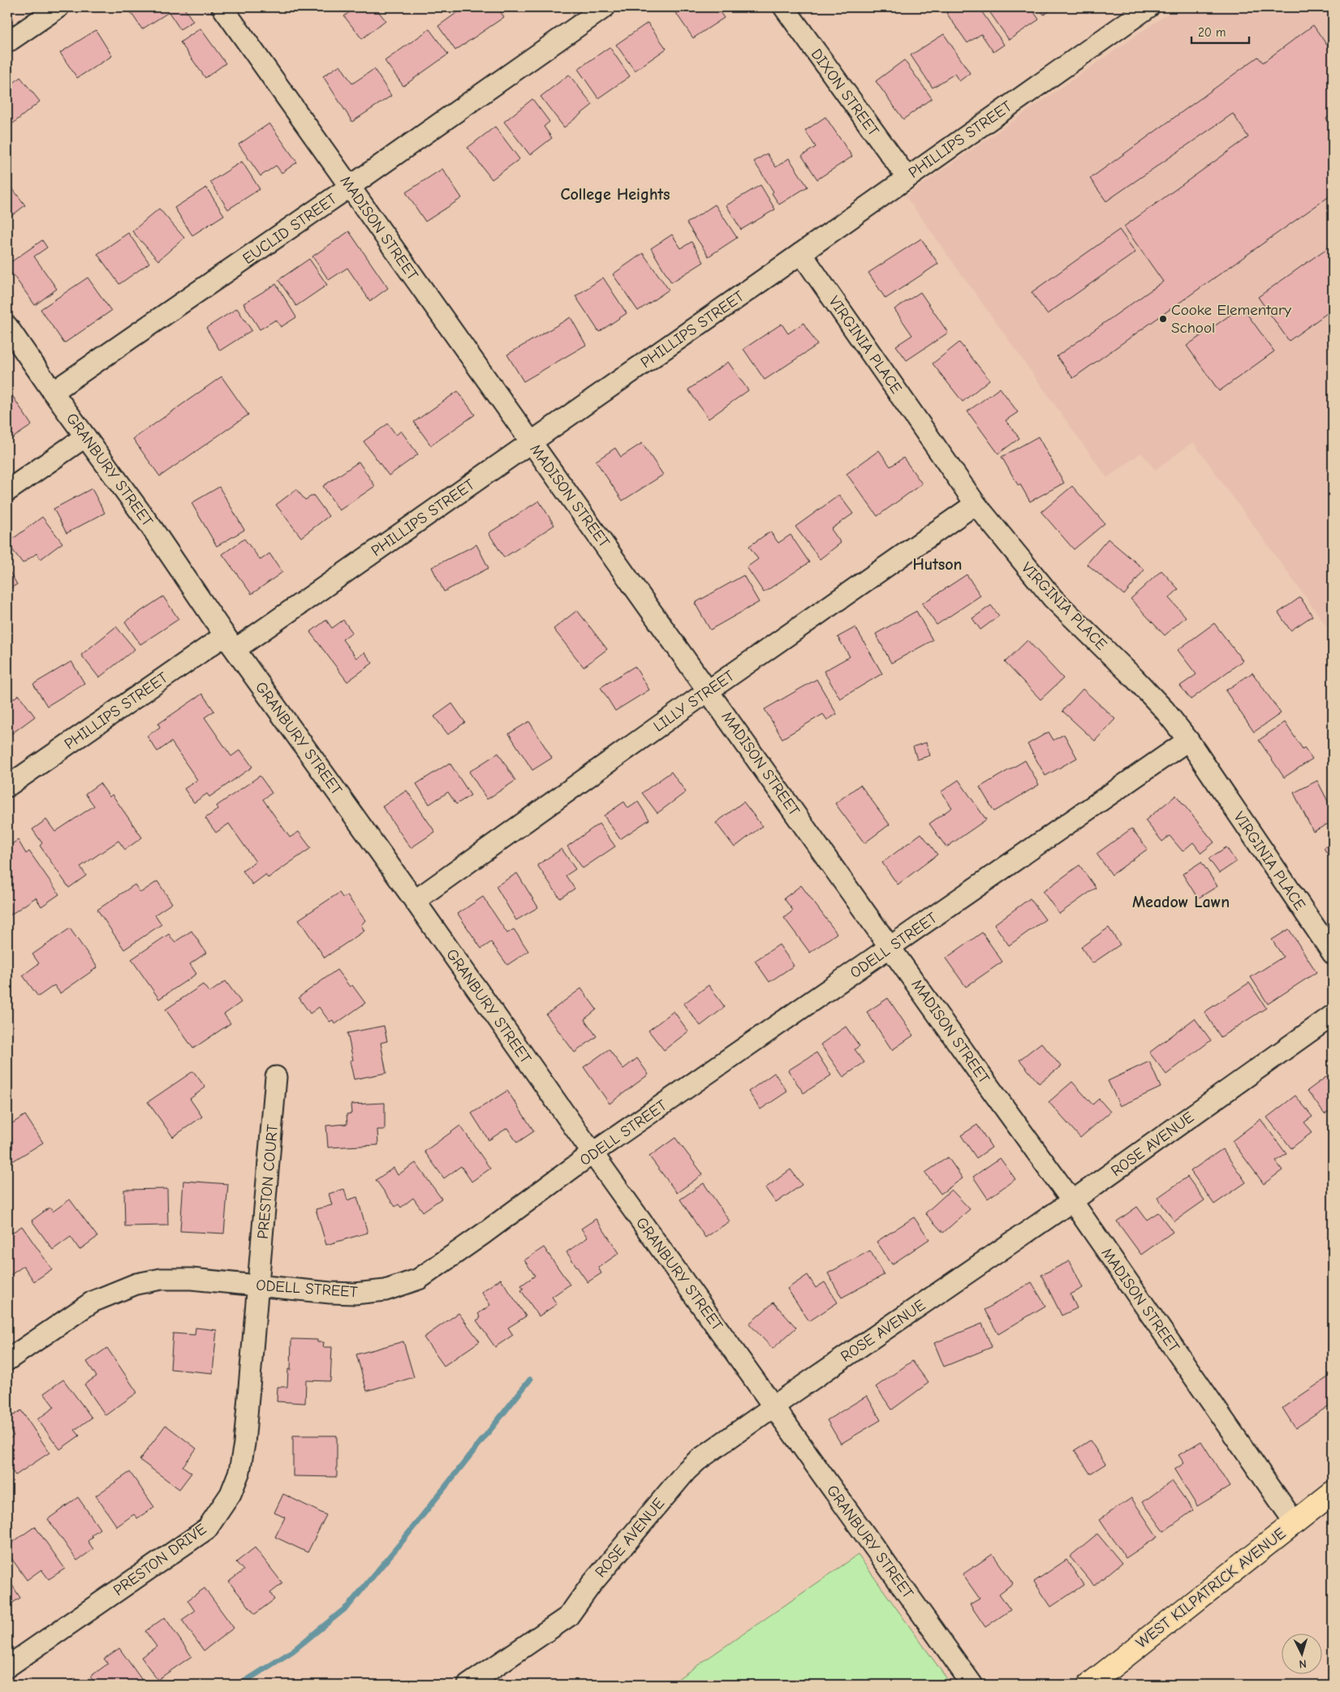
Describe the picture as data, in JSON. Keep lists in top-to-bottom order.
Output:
{
  "streets": {
    "main road": ["WEST KILPATRICK AVENUE"],
    "street": [
      "DIXON STREET",
      "PHILLIPS STREET",
      "MADISON STREET",
      "EUCLID STREET",
      "VIRGINIA PLACE",
      "GRANBURY STREET",
      "LILLY STREET",
      "ODELL STREET",
      "ROSE AVENUE",
      "PRESTON COURT",
      "PRESTON DRIVE"
    ]
  },
  "crossings": [
    ["DIXON STREET", "PHILLIPS STREET"],
    ["PHILLIPS STREET", "MADISON STREET"],
    ["PHILLIPS STREET", "VIRGINIA PLACE"],
    ["PHILLIPS STREET", "GRANBURY STREET"],
    ["MADISON STREET", "EUCLID STREET"],
    ["MADISON STREET", "LILLY STREET"],
    ["MADISON STREET", "ODELL STREET"],
    ["MADISON STREET", "ROSE AVENUE"],
    ["MADISON STREET", "WEST KILPATRICK AVENUE"],
    ["EUCLID STREET", "GRANBURY STREET"],
    ["VIRGINIA PLACE", "LILLY STREET"],
    ["VIRGINIA PLACE", "ODELL STREET"],
    ["GRANBURY STREET", "LILLY STREET"],
    ["GRANBURY STREET", "ODELL STREET"],
    ["GRANBURY STREET", "ROSE AVENUE"],
    ["ODELL STREET", "PRESTON COURT"],
    ["ODELL STREET", "PRESTON DRIVE"],
    ["PRESTON COURT", "PRESTON DRIVE"]
  ],
  "districts": ["College Heights", "Hutson", "Meadow Lawn"],
  "places": ["Cooke Elementary School"],
  "scale_bar": "20 m",
  "north": "bottom"
}
